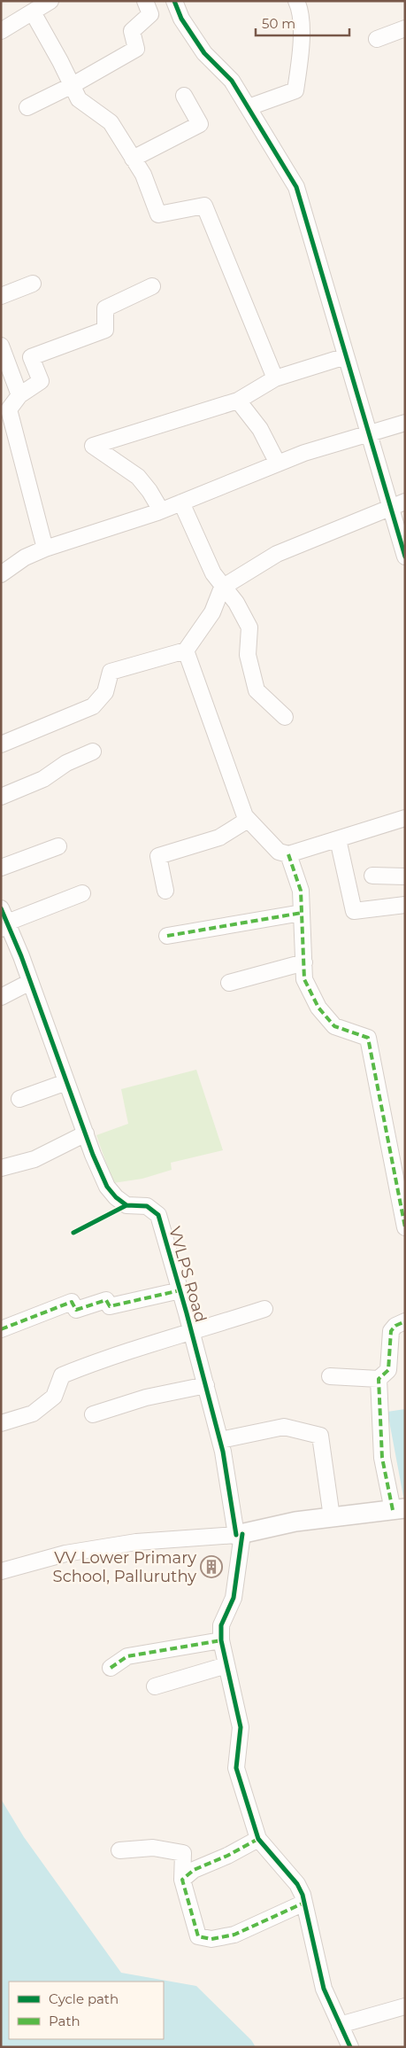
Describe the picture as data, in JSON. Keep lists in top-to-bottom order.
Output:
{
  "streets": {
    "street": ["VVLPS Road"]
  },
  "places": {
    "building": ["VV Lower Primary School, Palluruthy"]
  },
  "legend": ["Cycle path", "Path"],
  "scale_bar": "50 m"
}
